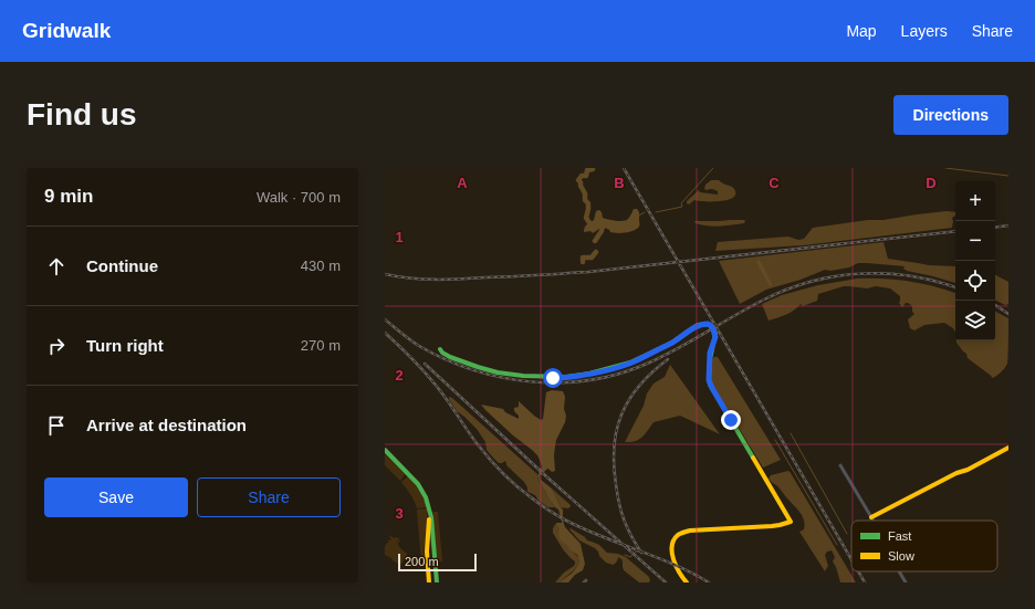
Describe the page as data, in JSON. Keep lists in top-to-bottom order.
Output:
{
  "legend": ["Fast", "Slow"],
  "scale_bar": "200 m",
  "page": {
    "header": "Gridwalk",
    "nav": ["Map", "Layers", "Share"],
    "buttons": [
      "Directions",
      ["Save", "Share"]
    ],
    "title": "Find us",
    "heading": ["9 min", "Walk · 700 m"],
    "map_buttons": ["+", "−"],
    "list": [
      ["Continue", "430 m"],
      ["Turn right", "270 m"],
      "Arrive at destination"
    ],
    "scale": "200 m"
  },
  "grid": {
    "columns": [
      "A",
      "B",
      "C",
      "D"
    ],
    "rows": ["1", "2", "3"]
  }
}
